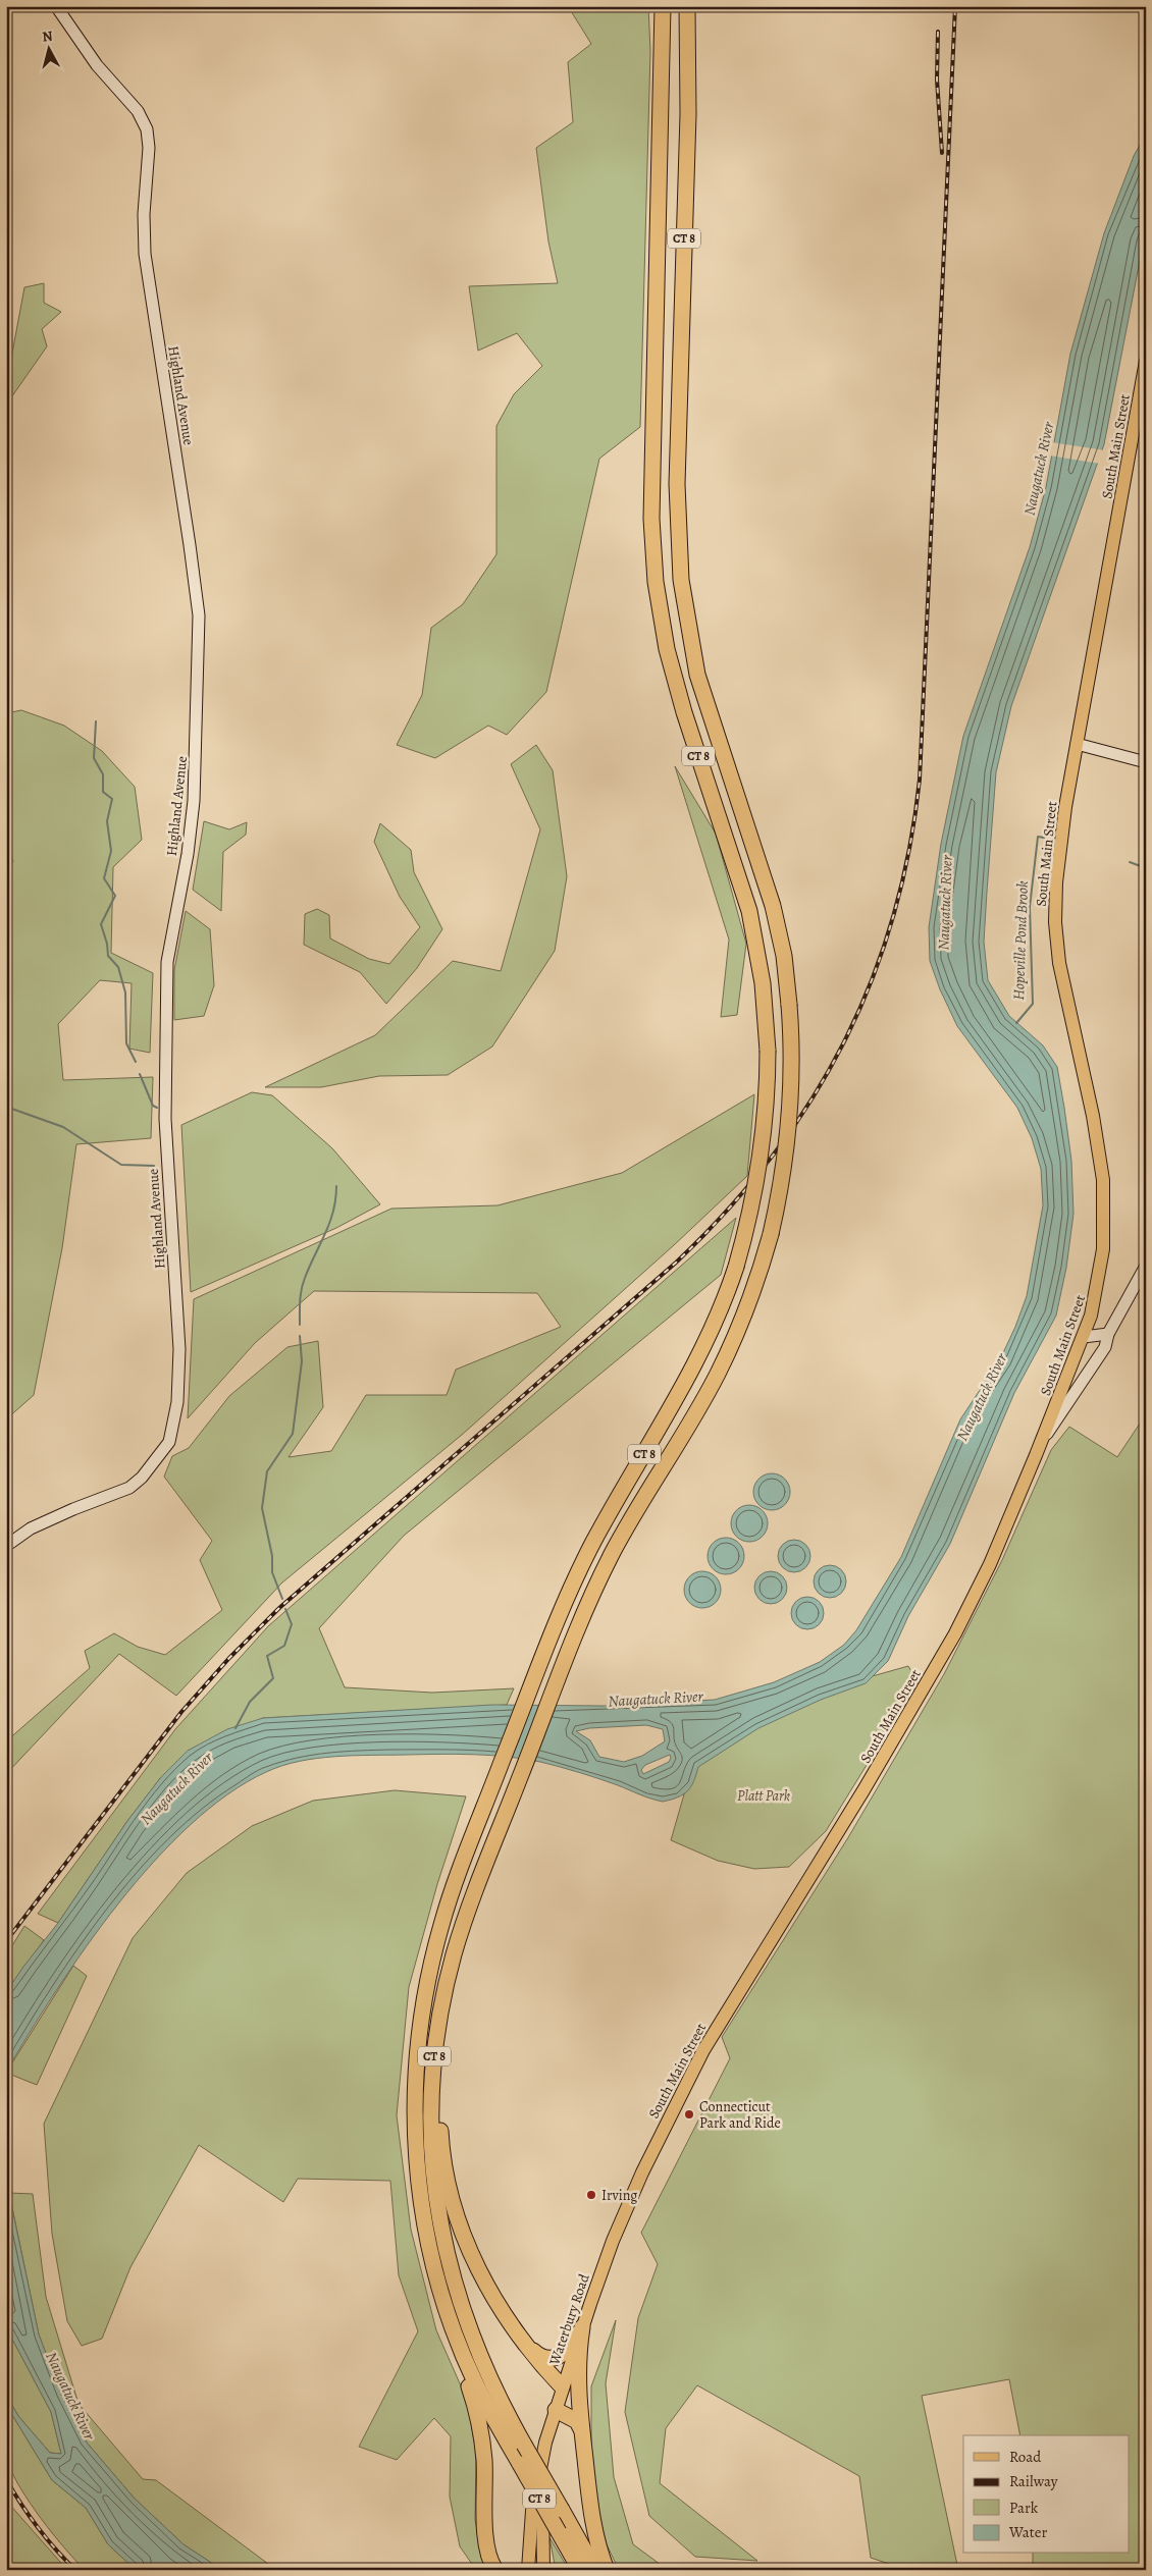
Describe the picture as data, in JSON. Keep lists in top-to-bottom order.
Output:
{
  "streets": {
    "highway": ["CT 8"],
    "main road": ["Highland Avenue", "South Main Street", "Waterbury Road"]
  },
  "crossings": [
    ["South Main Street", "Waterbury Road"]
  ],
  "water": ["Naugatuck River", "Hopeville Pond Brook"],
  "parks": ["Platt Park"],
  "places": ["Connecticut Park and Ride", "Irving"],
  "legend": [
    "Road",
    "Railway",
    "Park",
    "Water"
  ],
  "north": "top"
}
